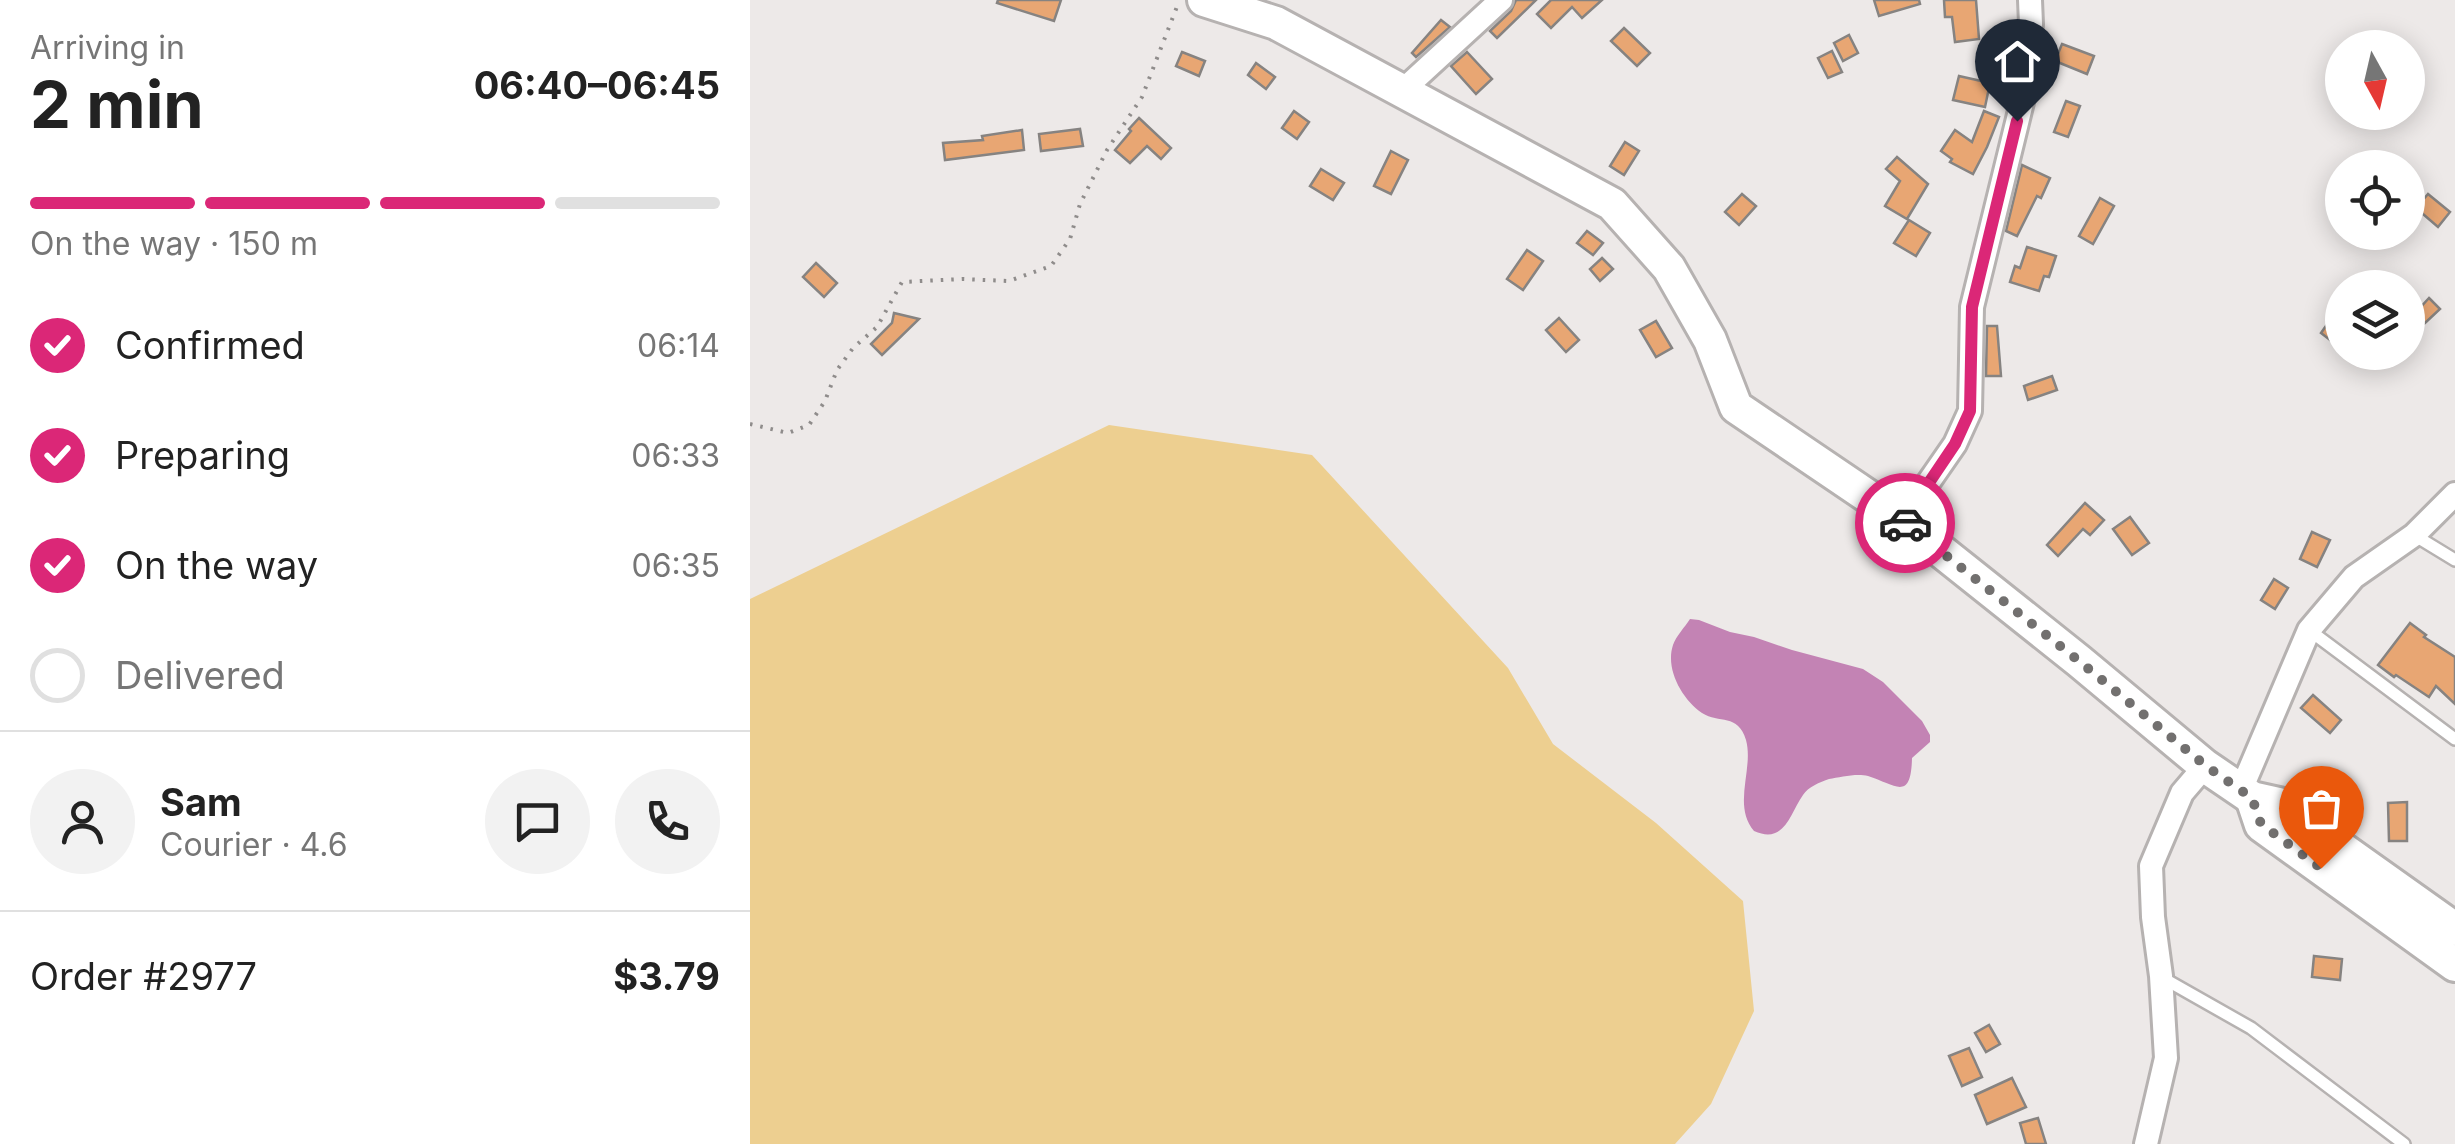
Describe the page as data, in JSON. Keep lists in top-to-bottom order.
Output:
{
  "north": "bottom",
  "page": {
    "heading": ["2 min", "Arriving in", "06:40–06:45"],
    "panel": [
      "Sam",
      "Courier · 4.6",
      "Order #2977",
      "$3.79"
    ],
    "bar": "On the way · 150 m",
    "list": [
      ["Confirmed", "06:14"],
      ["Preparing", "06:33"],
      ["On the way", "06:35"],
      "Delivered"
    ]
  }
}
